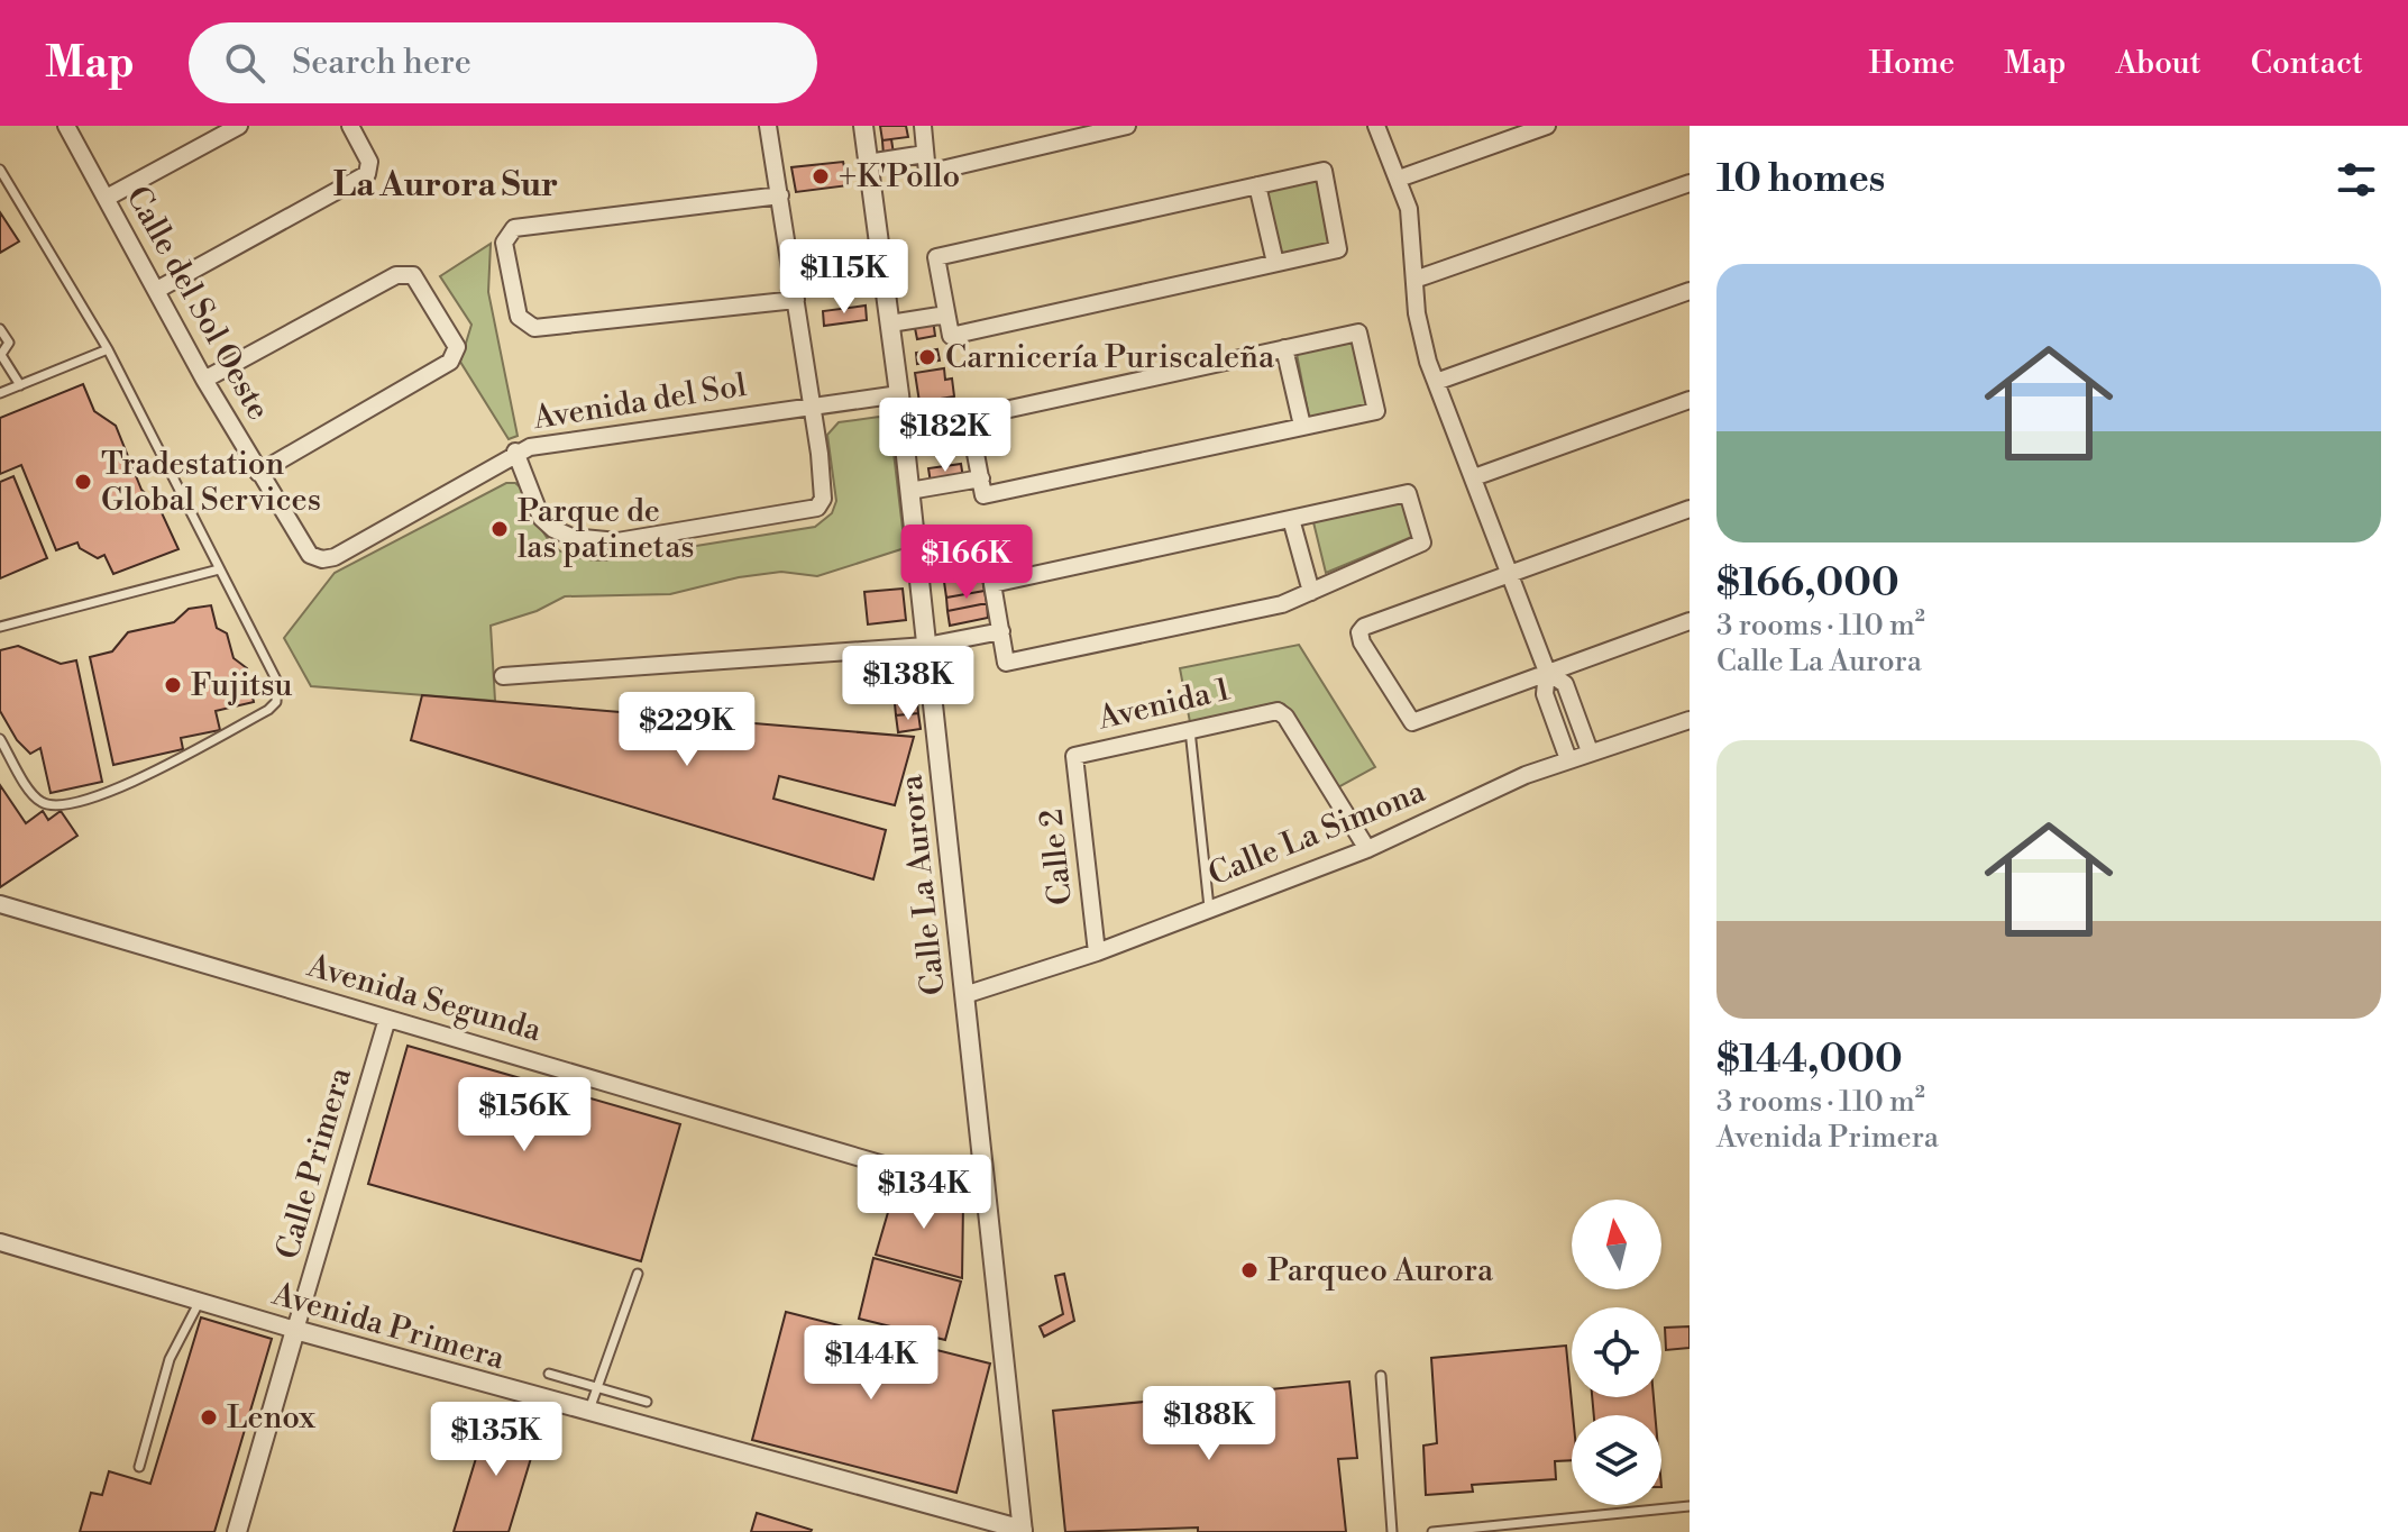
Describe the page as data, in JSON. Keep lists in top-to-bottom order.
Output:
{
  "streets": {
    "street": [
      "Calle del Sol Oeste",
      "Avenida del Sol",
      "Avenida 1",
      "Calle La Simona",
      "Calle 2",
      "Calle La Aurora",
      "Avenida Segunda",
      "Calle Primera",
      "Avenida Primera"
    ]
  },
  "crossings": [
    ["Calle del Sol Oeste", "Avenida del Sol"],
    ["Avenida del Sol", "Calle La Aurora"],
    ["Avenida 1", "Calle La Simona"],
    ["Avenida 1", "Calle 2"],
    ["Calle La Simona", "Calle 2"],
    ["Calle La Simona", "Calle La Aurora"],
    ["Calle La Aurora", "Avenida Segunda"],
    ["Calle La Aurora", "Avenida Primera"],
    ["Avenida Segunda", "Calle Primera"],
    ["Calle Primera", "Avenida Primera"]
  ],
  "districts": ["La Aurora Sur"],
  "places": [
    "+K'Pollo",
    "Carnicería Puriscaleña",
    "Tradestation Global Services",
    "Parque de las patinetas",
    "Fujitsu",
    "Parqueo Aurora",
    "Lenox"
  ],
  "north": "top",
  "page": {
    "header": "Map",
    "search": "Search here",
    "nav": [
      "Home",
      "Map",
      "About",
      "Contact"
    ],
    "heading": "10 homes",
    "list": [
      {
        "name": "$166,000",
        "note": "3 rooms · 110 m² · Calle La Aurora"
      },
      {
        "name": "$144,000",
        "note": "3 rooms · 110 m² · Avenida Primera"
      }
    ],
    "price": [
      "$115K",
      "$182K",
      "$166K",
      "$138K",
      "$229K",
      "$156K",
      "$134K",
      "$144K",
      "$188K",
      "$135K"
    ]
  }
}
